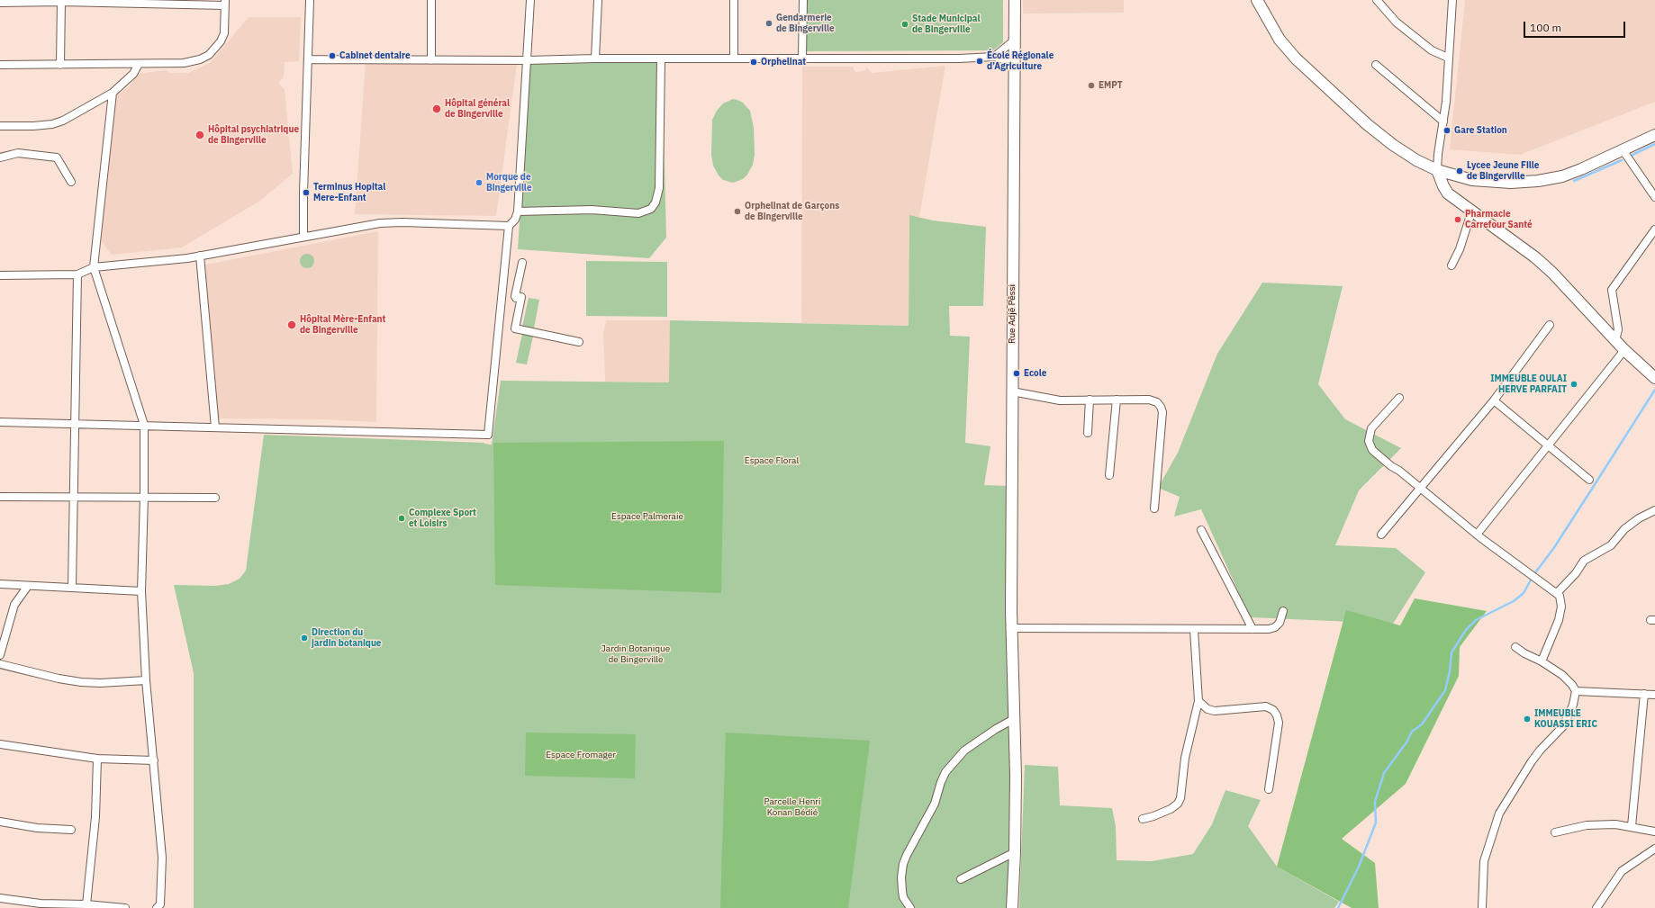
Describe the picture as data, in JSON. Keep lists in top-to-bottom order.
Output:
{
  "streets": {
    "street": ["Rue Adjê Pêssi"]
  },
  "parks": [
    "Espace Floral",
    "Espace Palmeraie",
    "Jardin Botanique de Bingerville",
    "Espace Fromager",
    "Parcelle Henri Konan Bédié"
  ],
  "places": [
    "Gendarmerie de Bingerville",
    "Stade Municipal de Bingerville",
    "Cabinet dentaire",
    "École Régionale d’Agriculture",
    "Orphelinat",
    "EMPT",
    "Hôpital général de Bingerville",
    "Gare Station",
    "Hôpital psychiatrique de Bingerville",
    "Lycee Jeune Fille de Bingerville",
    "Morque de Bingerville",
    "Terminus Hopital Mere-Enfant",
    "Orphelinat de Garçons de Bingerville",
    "Pharmacie Carrefour Santé",
    "Hôpital Mère-Enfant de Bingerville",
    "Ecole",
    "IMMEUBLE OULAI HERVE PARFAIT",
    "Complexe Sport et Loisirs",
    "Direction du jardin botanique",
    "IMMEUBLE KOUASSI ERIC"
  ],
  "scale_bar": "100 m"
}
